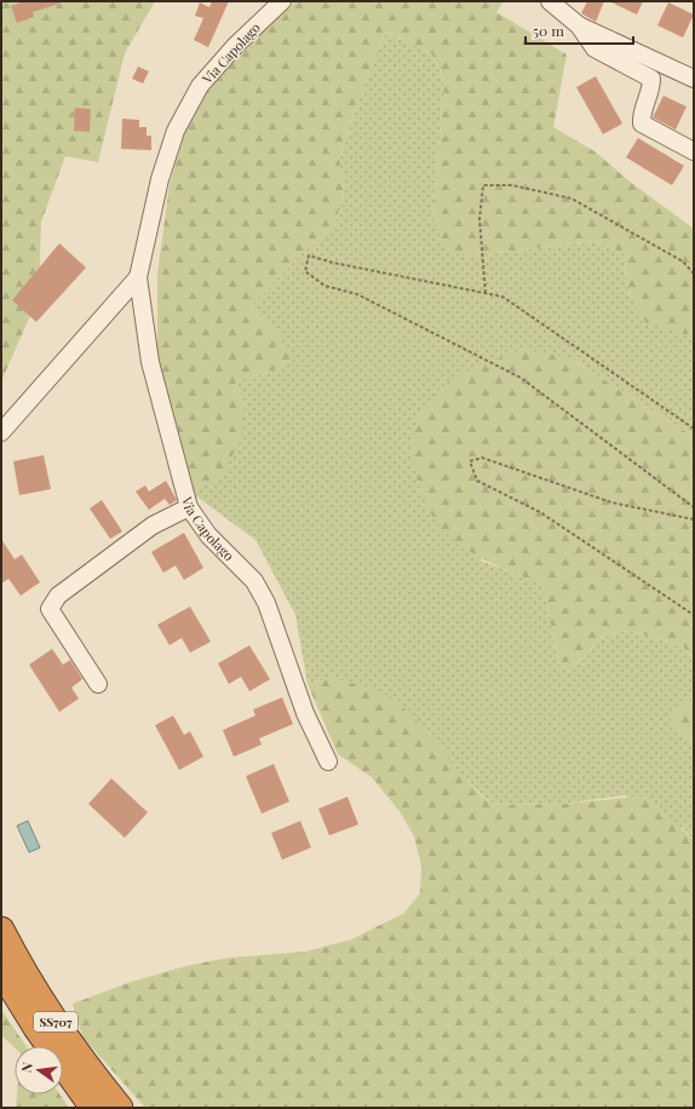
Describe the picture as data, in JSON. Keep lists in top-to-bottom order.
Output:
{
  "streets": {
    "highway": ["SS707"],
    "street": ["Via Capolago"]
  },
  "scale_bar": "50 m",
  "north": "left"
}
